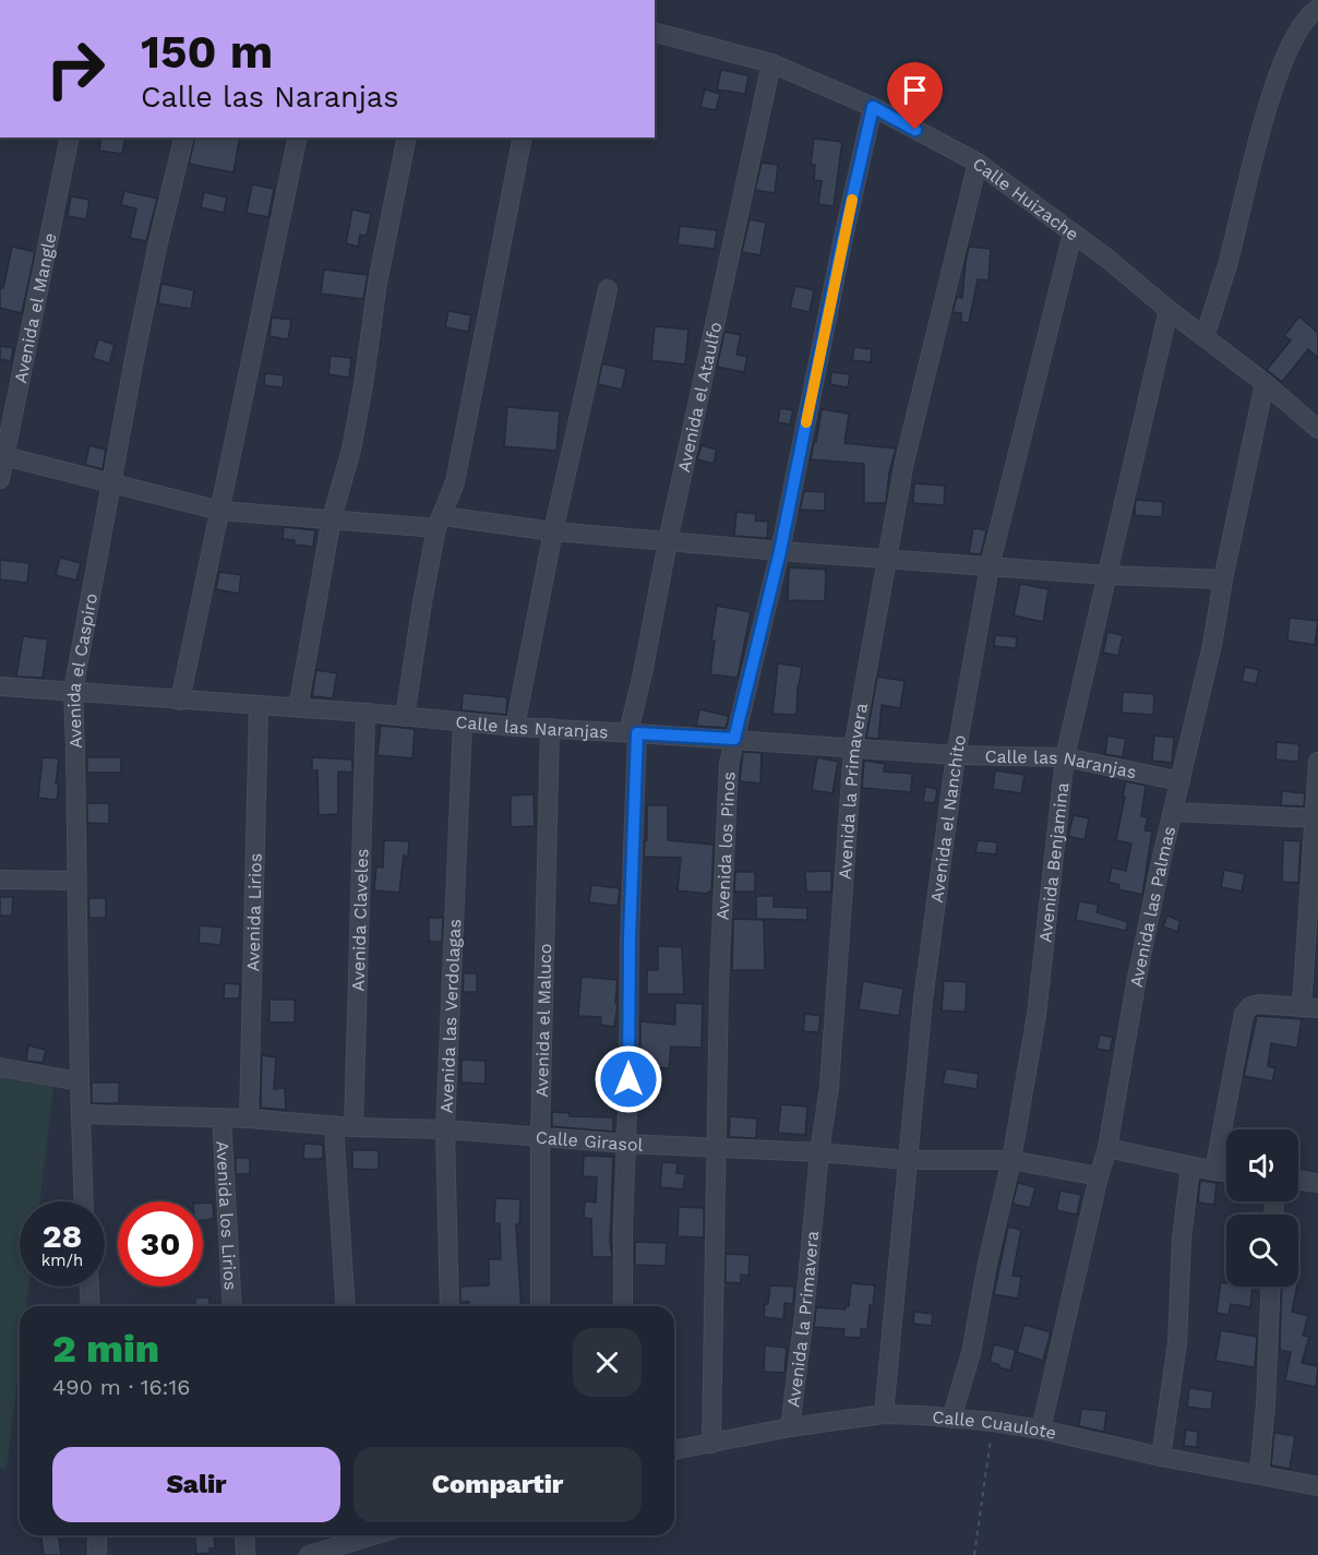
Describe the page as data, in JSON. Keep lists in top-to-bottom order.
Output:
{
  "streets": {
    "street": [
      "Calle Huizache",
      "Avenida el Mangle",
      "Avenida el Ataulfo",
      "Avenida el Caspiro",
      "Calle las Naranjas",
      "Avenida la Primavera",
      "Avenida el Nanchito",
      "Avenida los Pinos",
      "Avenida Benjamina",
      "Avenida las Palmas",
      "Avenida Lirios",
      "Avenida Claveles",
      "Avenida las Verdolagas",
      "Avenida el Maluco",
      "Calle Girasol",
      "Avenida los Lirios",
      "Calle Cuaulote"
    ]
  },
  "crossings": [
    ["Calle Huizache", "Avenida el Ataulfo"],
    ["Calle Huizache", "Avenida la Primavera"],
    ["Calle Huizache", "Avenida el Nanchito"],
    ["Calle Huizache", "Avenida los Pinos"],
    ["Calle Huizache", "Avenida Benjamina"],
    ["Calle Huizache", "Avenida las Palmas"],
    ["Avenida el Ataulfo", "Calle las Naranjas"],
    ["Avenida el Ataulfo", "Calle Girasol"],
    ["Avenida el Caspiro", "Calle las Naranjas"],
    ["Avenida el Caspiro", "Calle Girasol"],
    ["Calle las Naranjas", "Avenida la Primavera"],
    ["Calle las Naranjas", "Avenida el Nanchito"],
    ["Calle las Naranjas", "Avenida los Pinos"],
    ["Calle las Naranjas", "Avenida Benjamina"],
    ["Calle las Naranjas", "Avenida las Palmas"],
    ["Calle las Naranjas", "Avenida Lirios"],
    ["Calle las Naranjas", "Avenida Claveles"],
    ["Calle las Naranjas", "Avenida las Verdolagas"],
    ["Calle las Naranjas", "Avenida el Maluco"],
    ["Avenida la Primavera", "Calle Girasol"],
    ["Avenida la Primavera", "Calle Cuaulote"],
    ["Avenida el Nanchito", "Calle Girasol"],
    ["Avenida el Nanchito", "Calle Cuaulote"],
    ["Avenida los Pinos", "Calle Girasol"],
    ["Avenida los Pinos", "Calle Cuaulote"],
    ["Avenida Benjamina", "Calle Girasol"],
    ["Avenida Benjamina", "Calle Cuaulote"],
    ["Avenida las Palmas", "Calle Girasol"],
    ["Avenida las Palmas", "Calle Cuaulote"],
    ["Avenida Lirios", "Calle Girasol"],
    ["Avenida Claveles", "Calle Girasol"],
    ["Avenida las Verdolagas", "Calle Girasol"],
    ["Avenida el Maluco", "Calle Girasol"],
    ["Calle Girasol", "Avenida los Lirios"]
  ],
  "page": {
    "turn": ["150 m", "Calle las Naranjas"],
    "speed": "28 km/h",
    "limit": "30",
    "heading": ["2 min", "490 m · 16:16"],
    "buttons": ["Salir", "Compartir"]
  }
}
